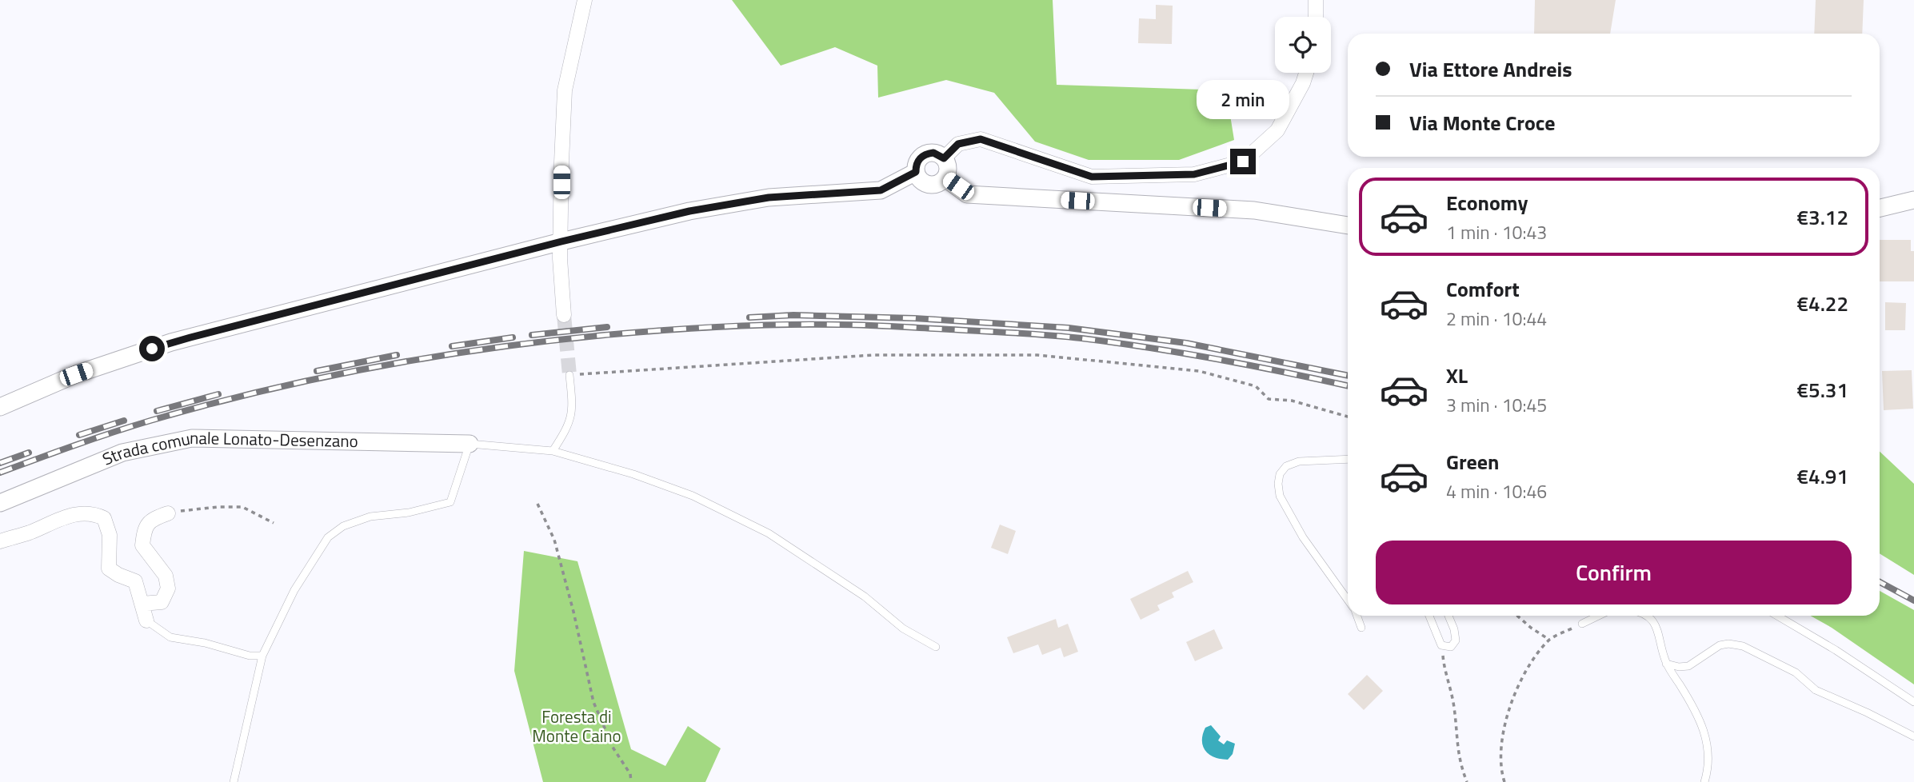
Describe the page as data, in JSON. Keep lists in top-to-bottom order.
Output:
{
  "streets": {
    "street": ["Strada comunale Lonato-Desenzano"]
  },
  "parks": ["Foresta di Monte Caino"],
  "page": {
    "banner": ["Via Ettore Andreis", "Via Monte Croce"],
    "bubble": "2 min",
    "list": [
      {
        "name": "Economy",
        "note": "1 min · 10:43",
        "value": "€3.12"
      },
      {
        "name": "Comfort",
        "note": "2 min · 10:44",
        "value": "€4.22"
      },
      {
        "name": "XL",
        "note": "3 min · 10:45",
        "value": "€5.31"
      },
      {
        "name": "Green",
        "note": "4 min · 10:46",
        "value": "€4.91"
      }
    ],
    "buttons": "Confirm"
  }
}
